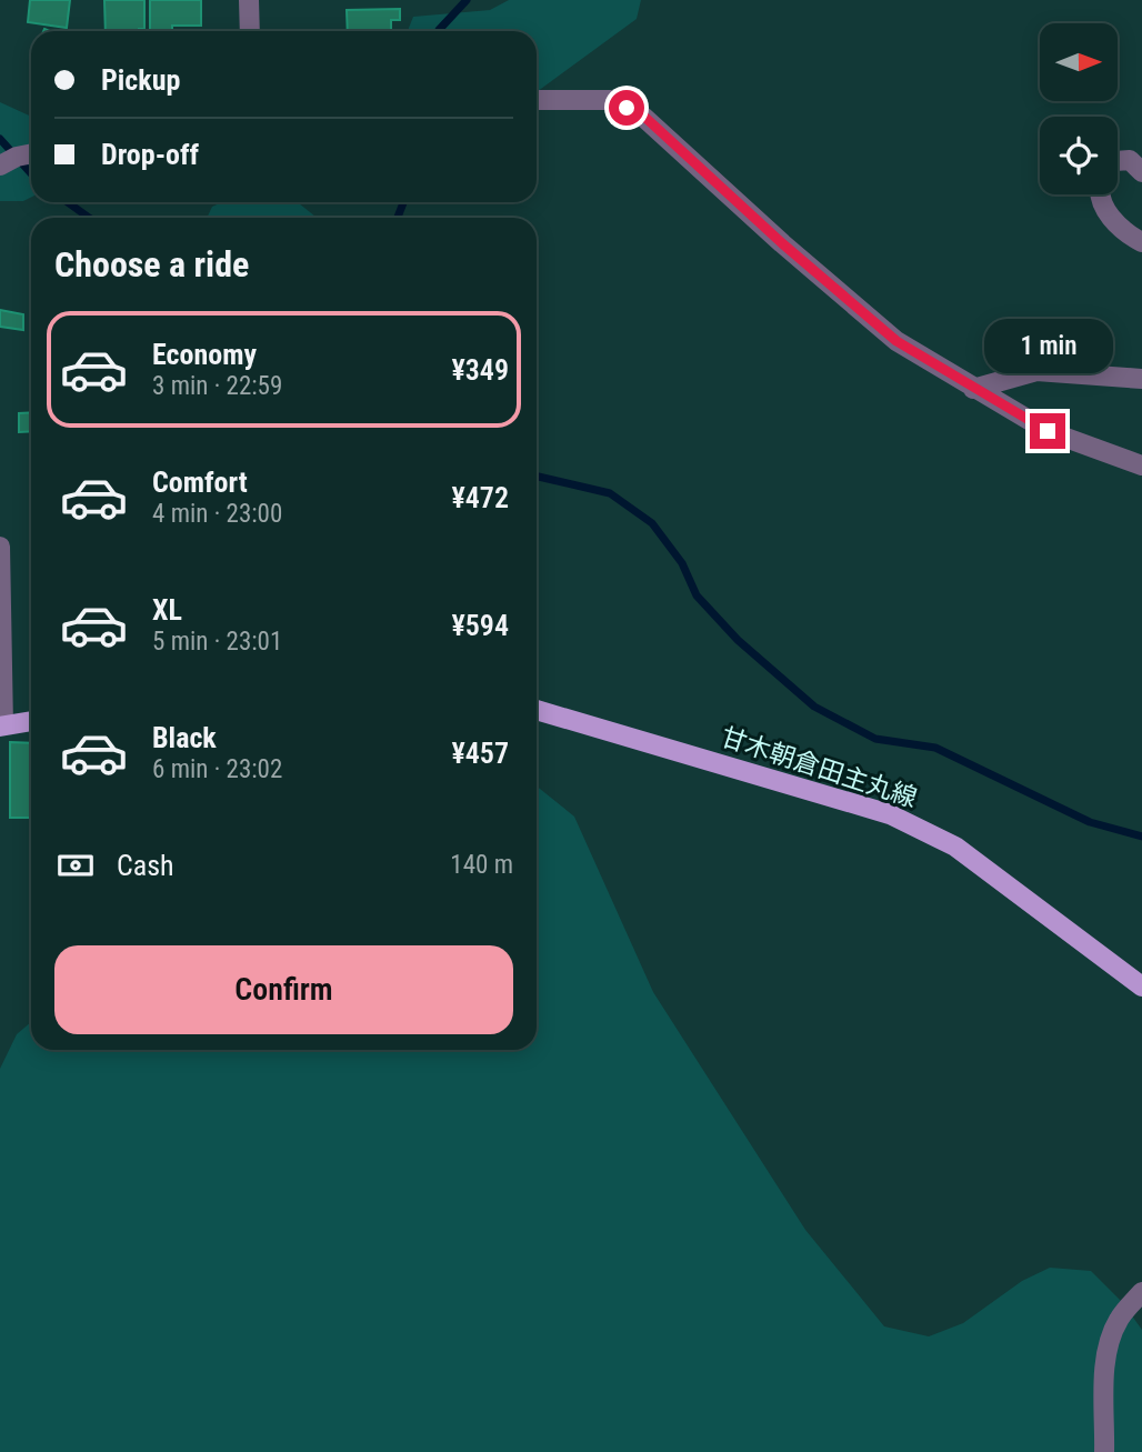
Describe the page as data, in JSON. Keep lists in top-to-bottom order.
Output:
{
  "streets": {
    "main road": ["甘木朝倉田主丸線"]
  },
  "north": "right",
  "page": {
    "banner": ["Pickup", "Drop-off"],
    "heading": "Choose a ride",
    "list": [
      {
        "name": "Economy",
        "note": "3 min · 22:59",
        "value": "¥349"
      },
      {
        "name": "Comfort",
        "note": "4 min · 23:00",
        "value": "¥472"
      },
      {
        "name": "XL",
        "note": "5 min · 23:01",
        "value": "¥594"
      },
      {
        "name": "Black",
        "note": "6 min · 23:02",
        "value": "¥457"
      }
    ],
    "bubble": "1 min",
    "pay": ["Cash", "140 m"],
    "buttons": "Confirm"
  }
}
